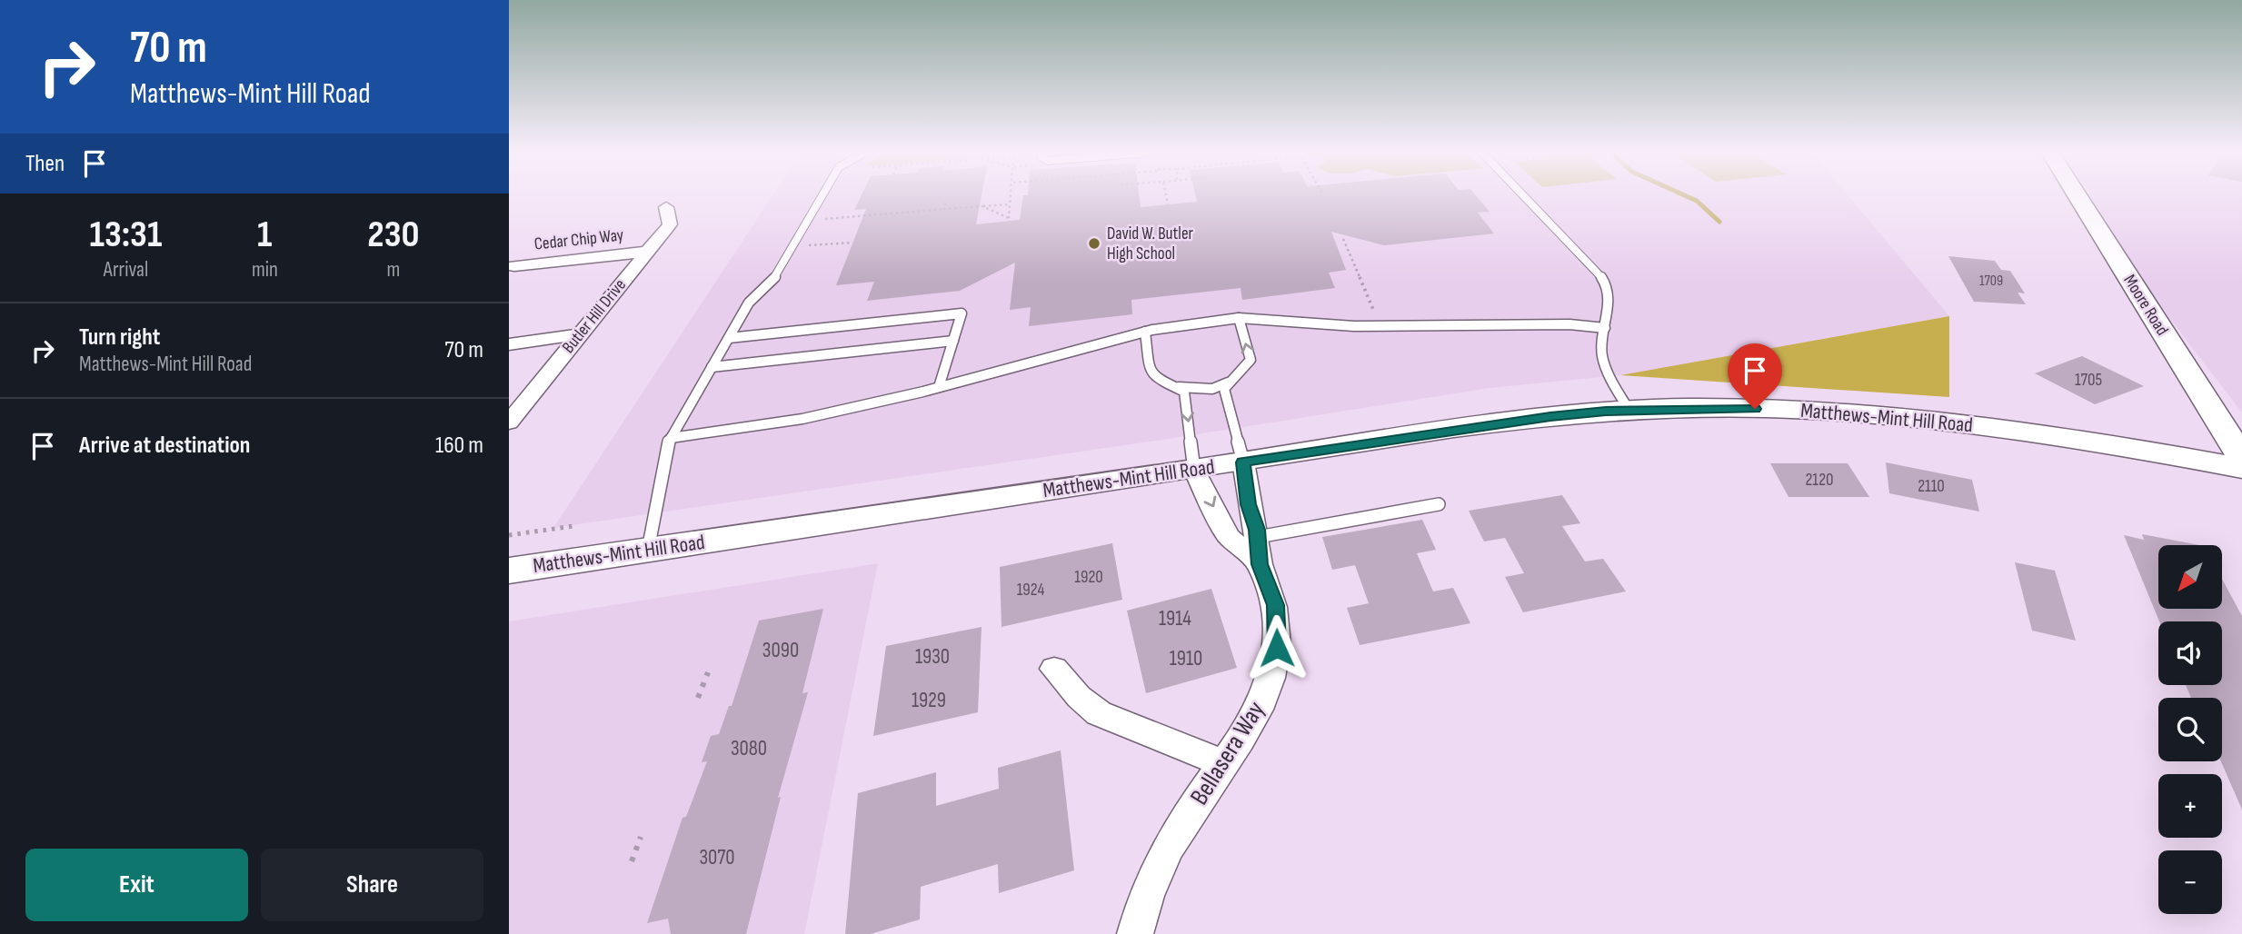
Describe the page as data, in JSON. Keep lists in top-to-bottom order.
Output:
{
  "streets": {
    "street": [
      "Cedar Chip Way",
      "Moore Road",
      "Butler Hill Drive",
      "Matthews-Mint Hill Road",
      "Bellasera Way"
    ]
  },
  "crossings": [
    ["Cedar Chip Way", "Butler Hill Drive"],
    ["Matthews-Mint Hill Road", "Bellasera Way"]
  ],
  "places": ["David W. Butler High School"],
  "house_numbers": [
    "1709",
    "1705",
    "2120",
    "2110",
    "1920",
    "1924",
    "1914",
    "3090",
    "1930",
    "1910",
    "1929",
    "3080",
    "3070"
  ],
  "north": "bottom left",
  "page": {
    "turn": ["70 m", "Matthews-Mint Hill Road"],
    "then": "Then",
    "eta": [
      "13:31",
      "Arrival",
      "1",
      "min",
      "230",
      "m"
    ],
    "list": [
      {
        "name": "Turn right",
        "note": "Matthews-Mint Hill Road",
        "value": "70 m"
      },
      {
        "name": "Arrive at destination",
        "value": "160 m"
      }
    ],
    "map_buttons": ["+", "−"],
    "buttons": ["Exit", "Share"]
  }
}
